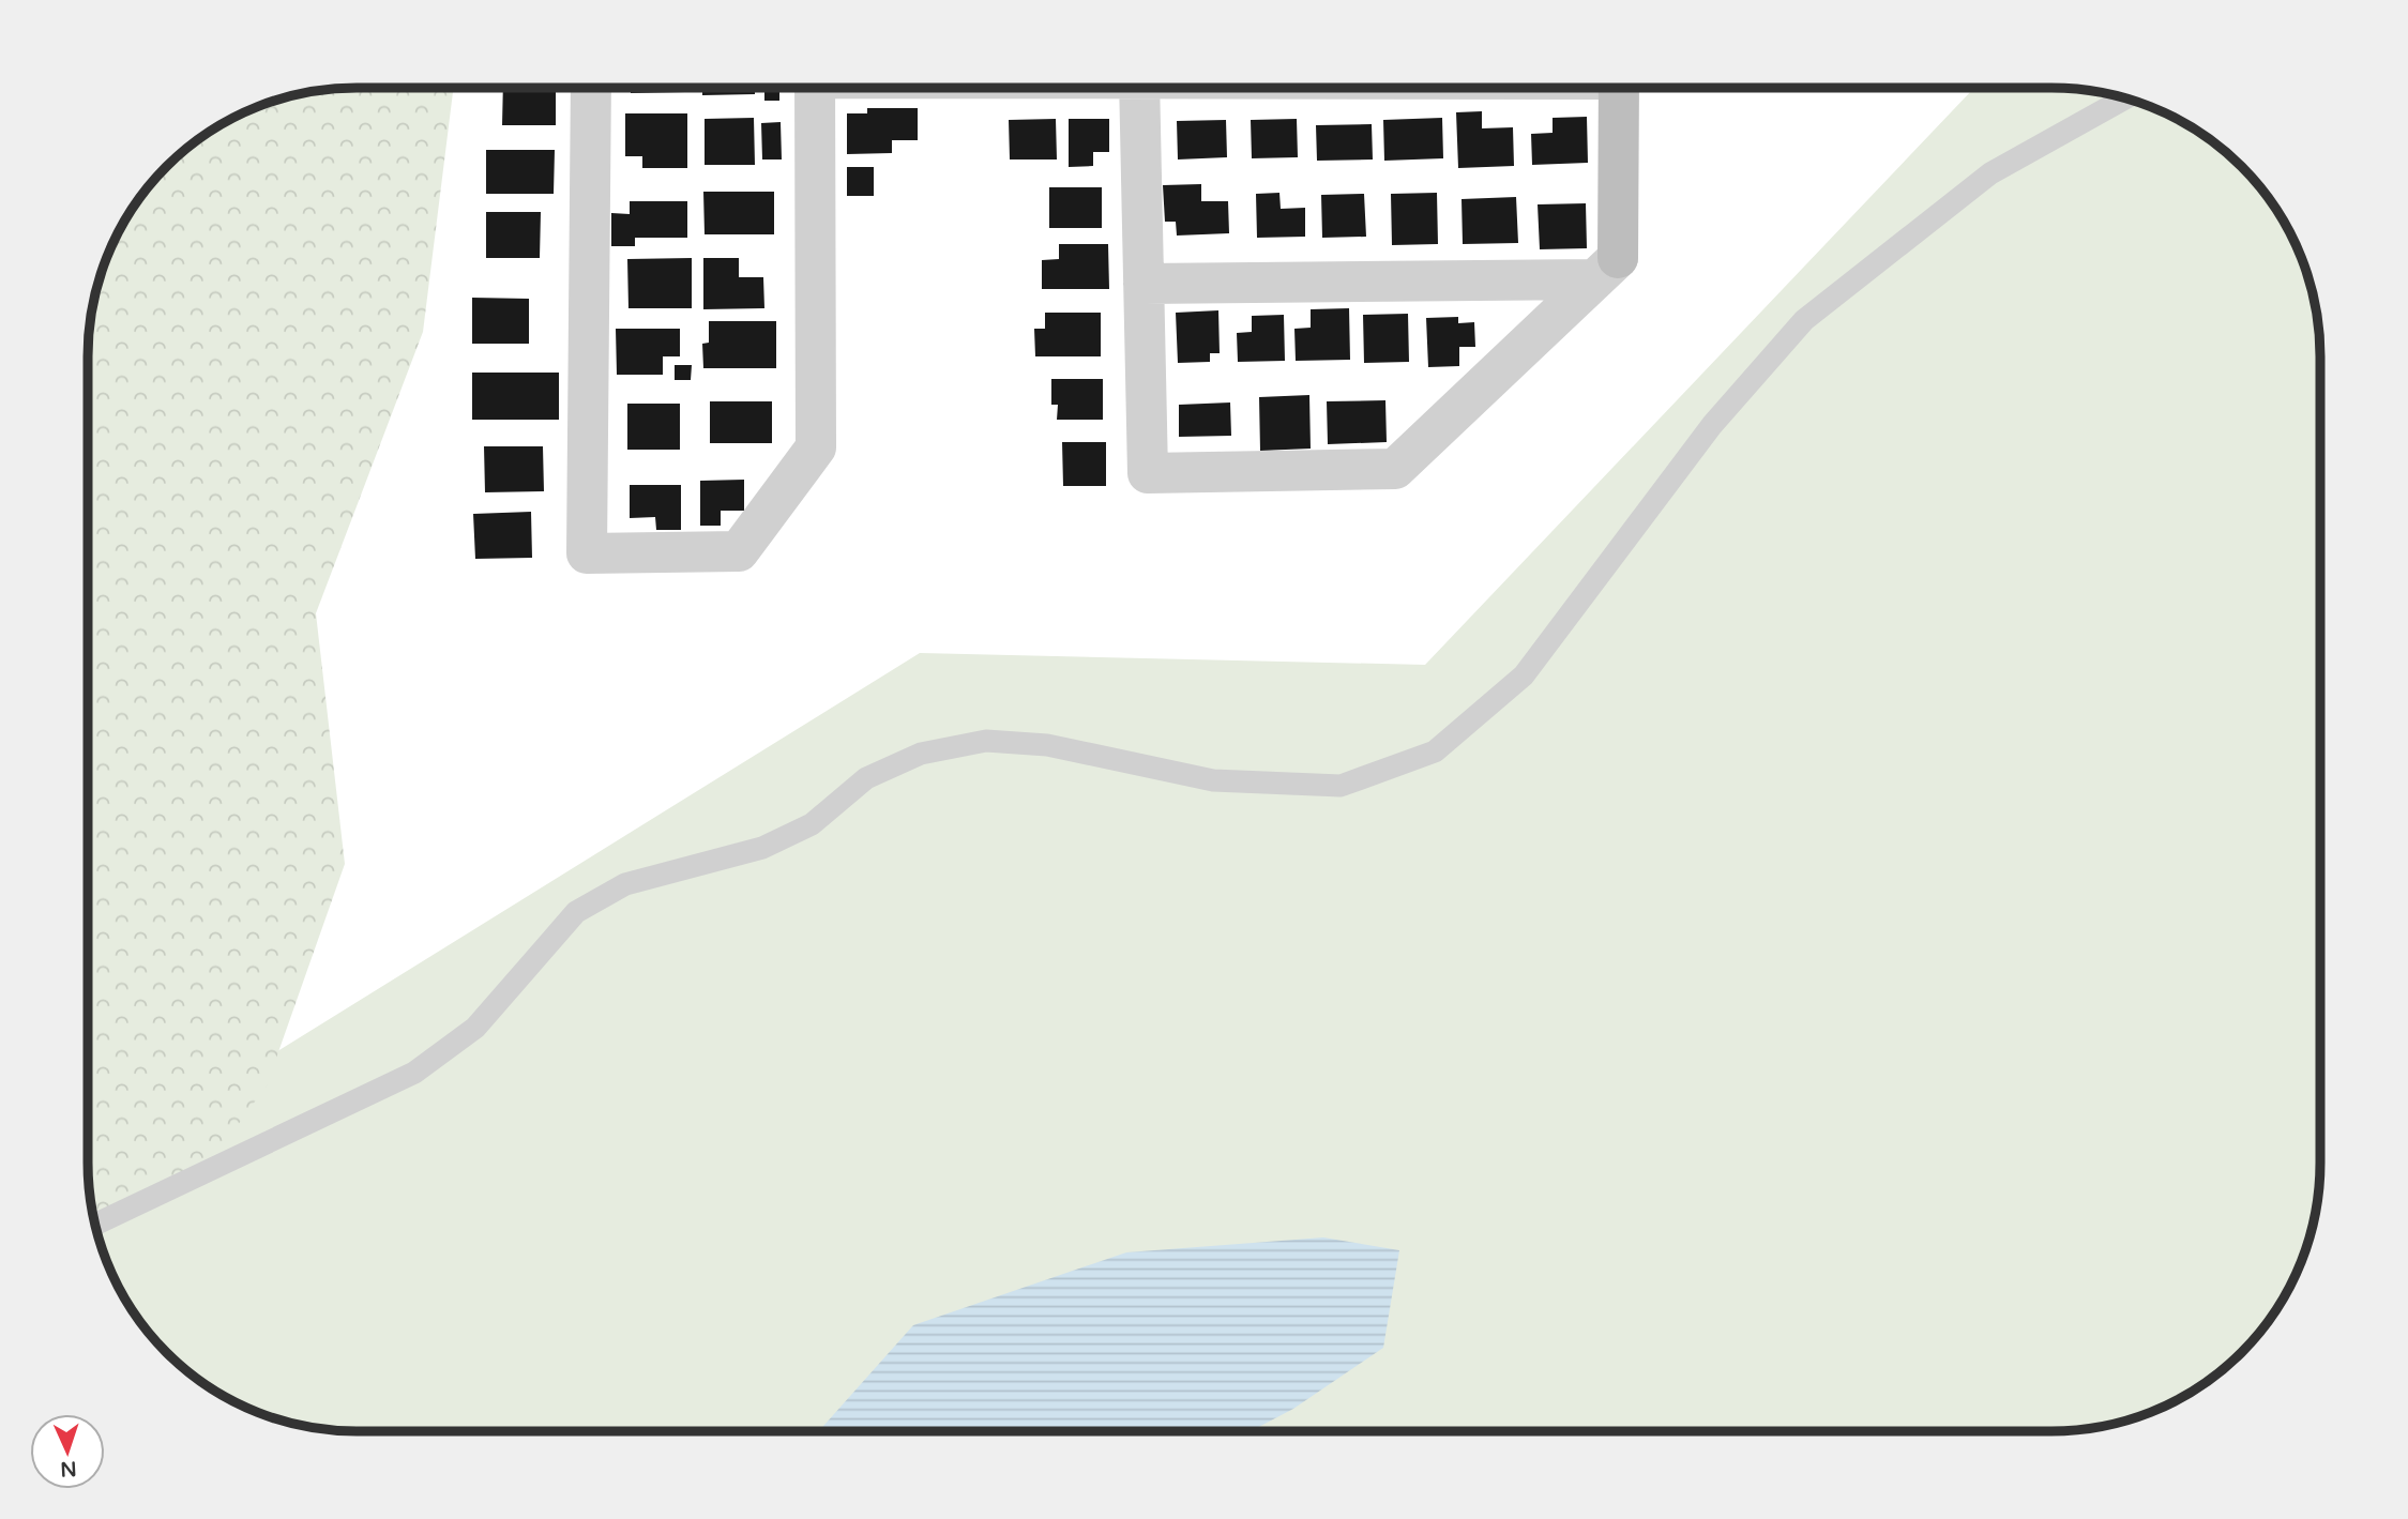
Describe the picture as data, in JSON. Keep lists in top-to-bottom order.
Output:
{
  "north": "bottom"
}
